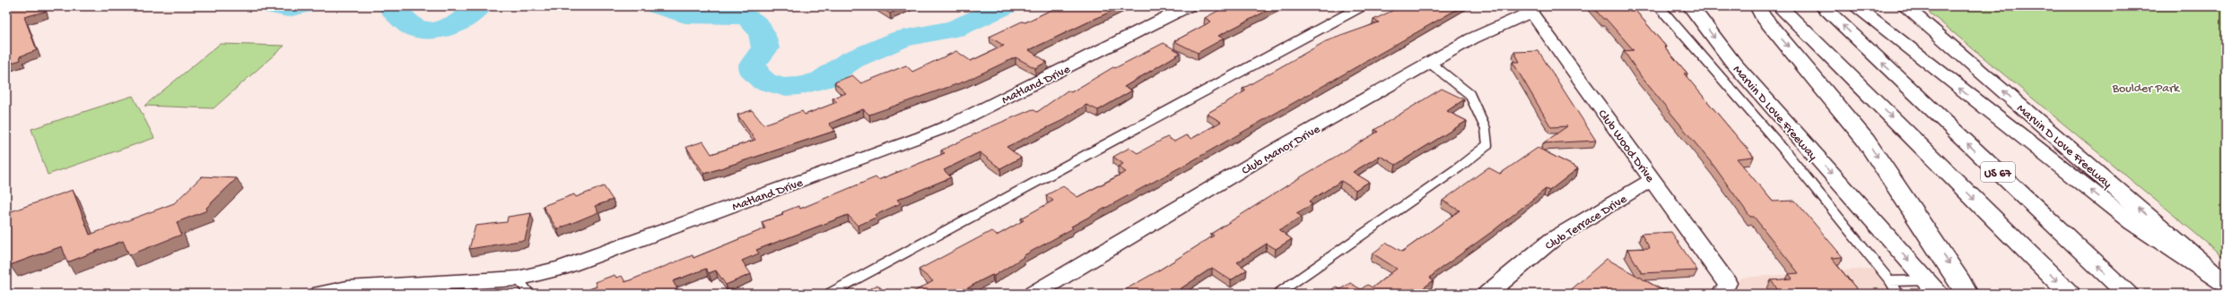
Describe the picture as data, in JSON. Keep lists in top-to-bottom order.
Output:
{
  "streets": {
    "main road": ["Marvin D Love Freeway", "US 67"],
    "street": [
      "Matland Drive",
      "Club Wood Drive",
      "Club Manor Drive",
      "Club Terrace Drive"
    ]
  },
  "crossings": [
    ["Club Wood Drive", "Club Manor Drive"],
    ["Club Wood Drive", "Club Terrace Drive"]
  ],
  "parks": ["Boulder Park"]
}
